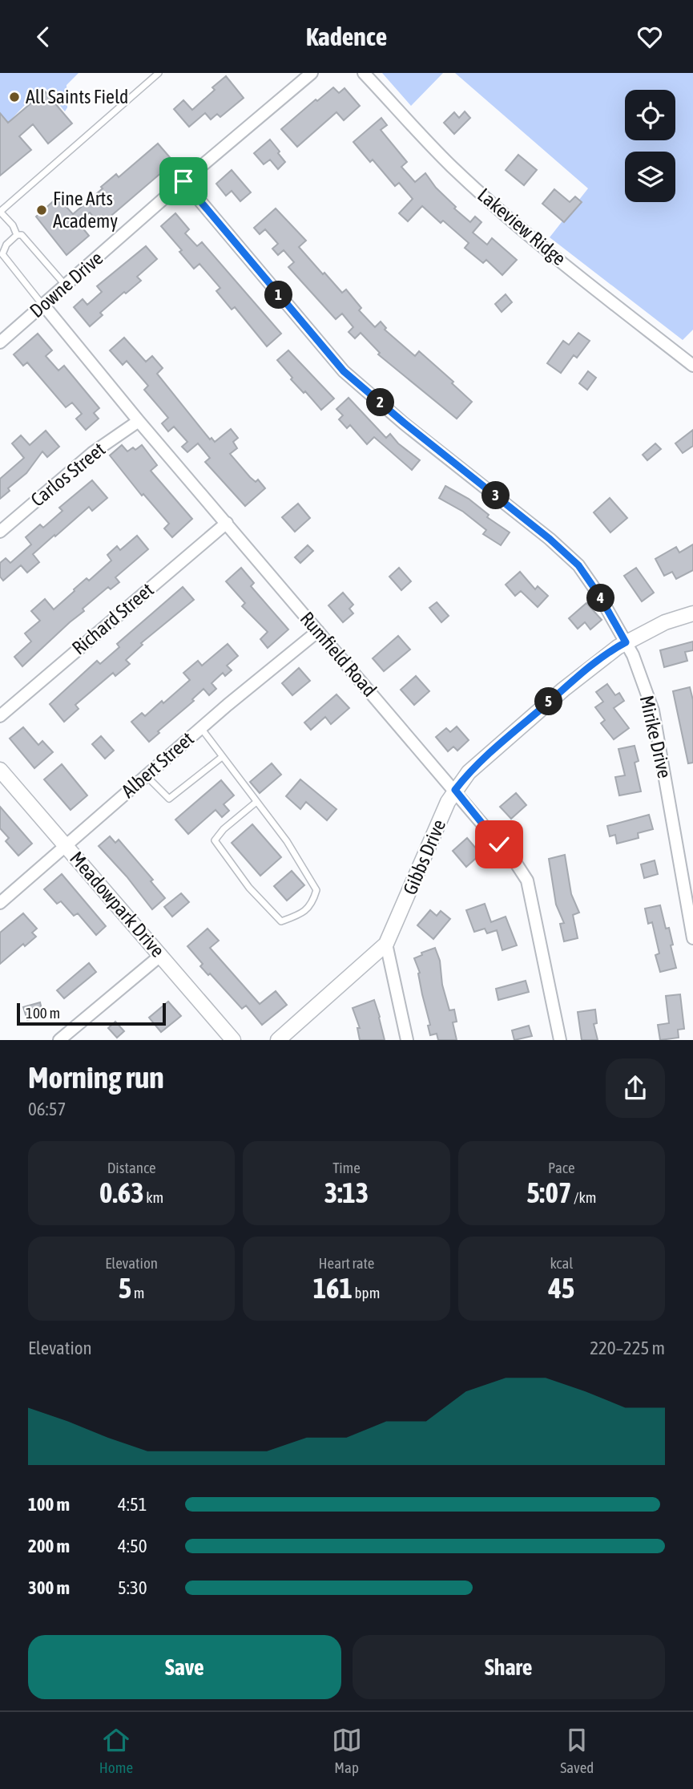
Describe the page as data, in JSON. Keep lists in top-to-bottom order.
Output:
{
  "streets": {
    "street": [
      "Lakeview Ridge",
      "Downe Drive",
      "Carlos Street",
      "Richard Street",
      "Rumfield Road",
      "Mirike Drive",
      "Albert Street",
      "Gibbs Drive",
      "Meadowpark Drive"
    ]
  },
  "crossings": [
    ["Downe Drive", "Rumfield Road"],
    ["Downe Drive", "Mirike Drive"],
    ["Carlos Street", "Rumfield Road"],
    ["Richard Street", "Rumfield Road"],
    ["Rumfield Road", "Albert Street"],
    ["Rumfield Road", "Gibbs Drive"],
    ["Mirike Drive", "Gibbs Drive"],
    ["Albert Street", "Meadowpark Drive"]
  ],
  "places": ["All Saints Field", "Fine Arts Academy"],
  "scale_bar": "100 m",
  "page": {
    "header": "Kadence",
    "pins": [
      "1",
      "2",
      "3",
      "4",
      "5"
    ],
    "scale": "100 m",
    "heading": ["Morning run", "06:57"],
    "stats": [
      ["Distance", "0.63 km"],
      ["Time", "3:13"],
      ["Pace", "5:07 /km"],
      ["Elevation", "5 m"],
      ["Heart rate", "161 bpm"],
      ["kcal", "45"]
    ],
    "chart": ["Elevation", "220–225 m"],
    "list": [
      {
        "name": "100 m",
        "note": "4:51"
      },
      {
        "name": "200 m",
        "note": "4:50"
      },
      {
        "name": "300 m",
        "note": "5:30"
      }
    ],
    "buttons": ["Save", "Share"],
    "tabs": ["Home", "Map", "Saved"]
  }
}
